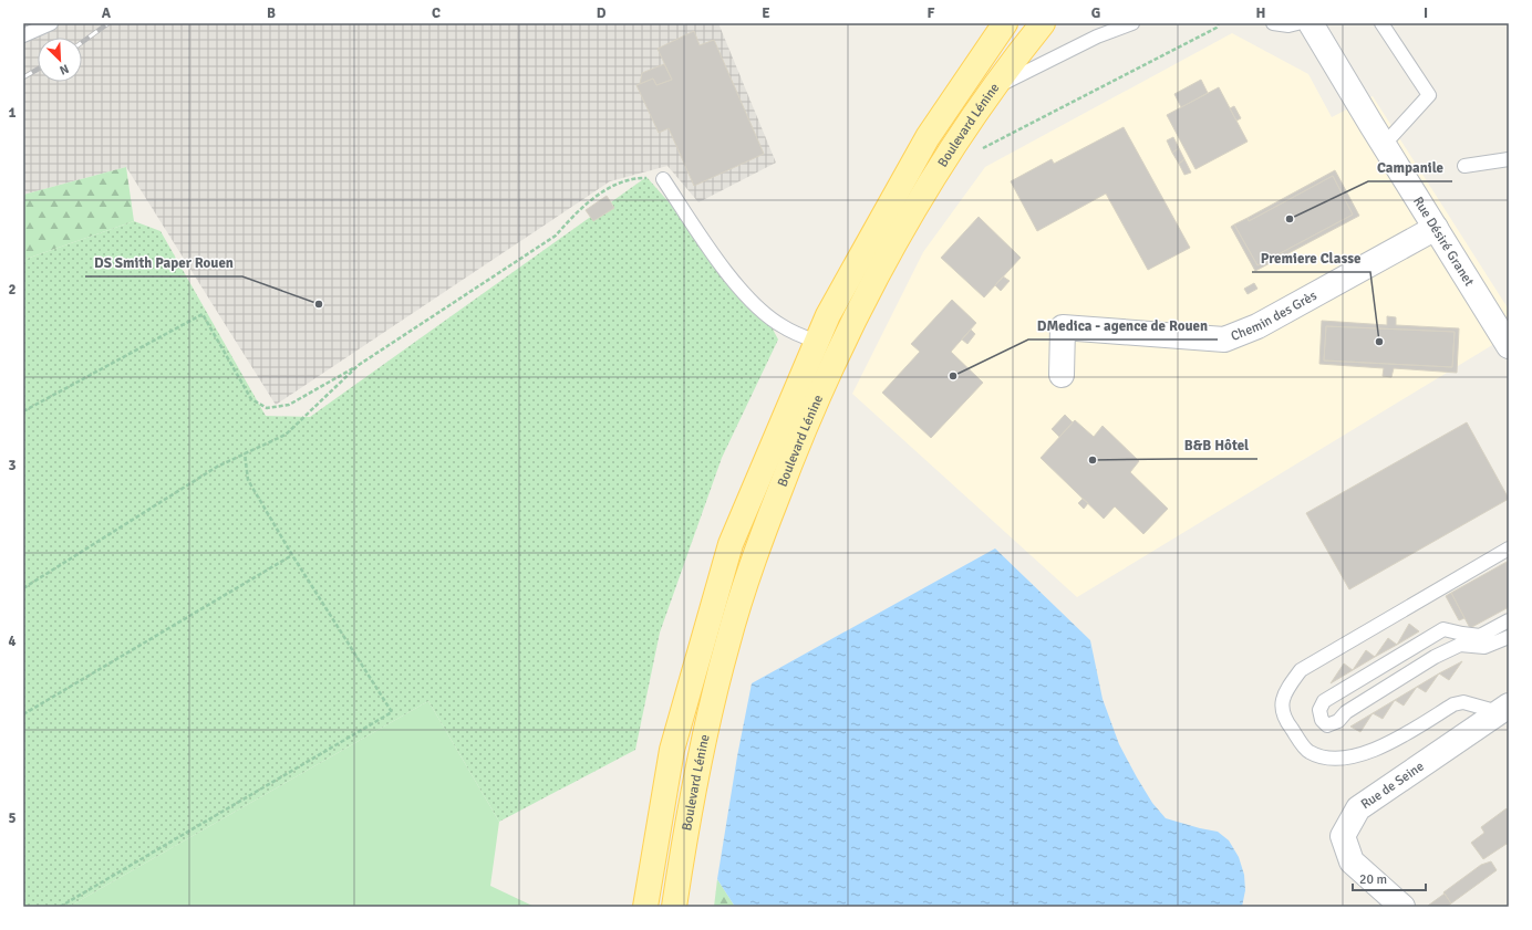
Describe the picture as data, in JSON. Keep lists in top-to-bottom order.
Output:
{
  "streets": {
    "main road": ["Boulevard Lénine"],
    "street": ["Rue Désiré Granet", "Chemin des Grès", "Rue de Seine"]
  },
  "crossings": [
    ["Rue Désiré Granet", "Chemin des Grès"]
  ],
  "places": [
    "Campanile",
    "DS Smith Paper Rouen",
    "Premiere Classe",
    "DMedica - agence de Rouen",
    "B&B Hôtel"
  ],
  "scale_bar": "20 m",
  "north": "bottom right",
  "grid": {
    "columns": [
      "A",
      "B",
      "C",
      "D",
      "E",
      "F",
      "G",
      "H",
      "I"
    ],
    "rows": [
      "1",
      "2",
      "3",
      "4",
      "5"
    ]
  }
}
